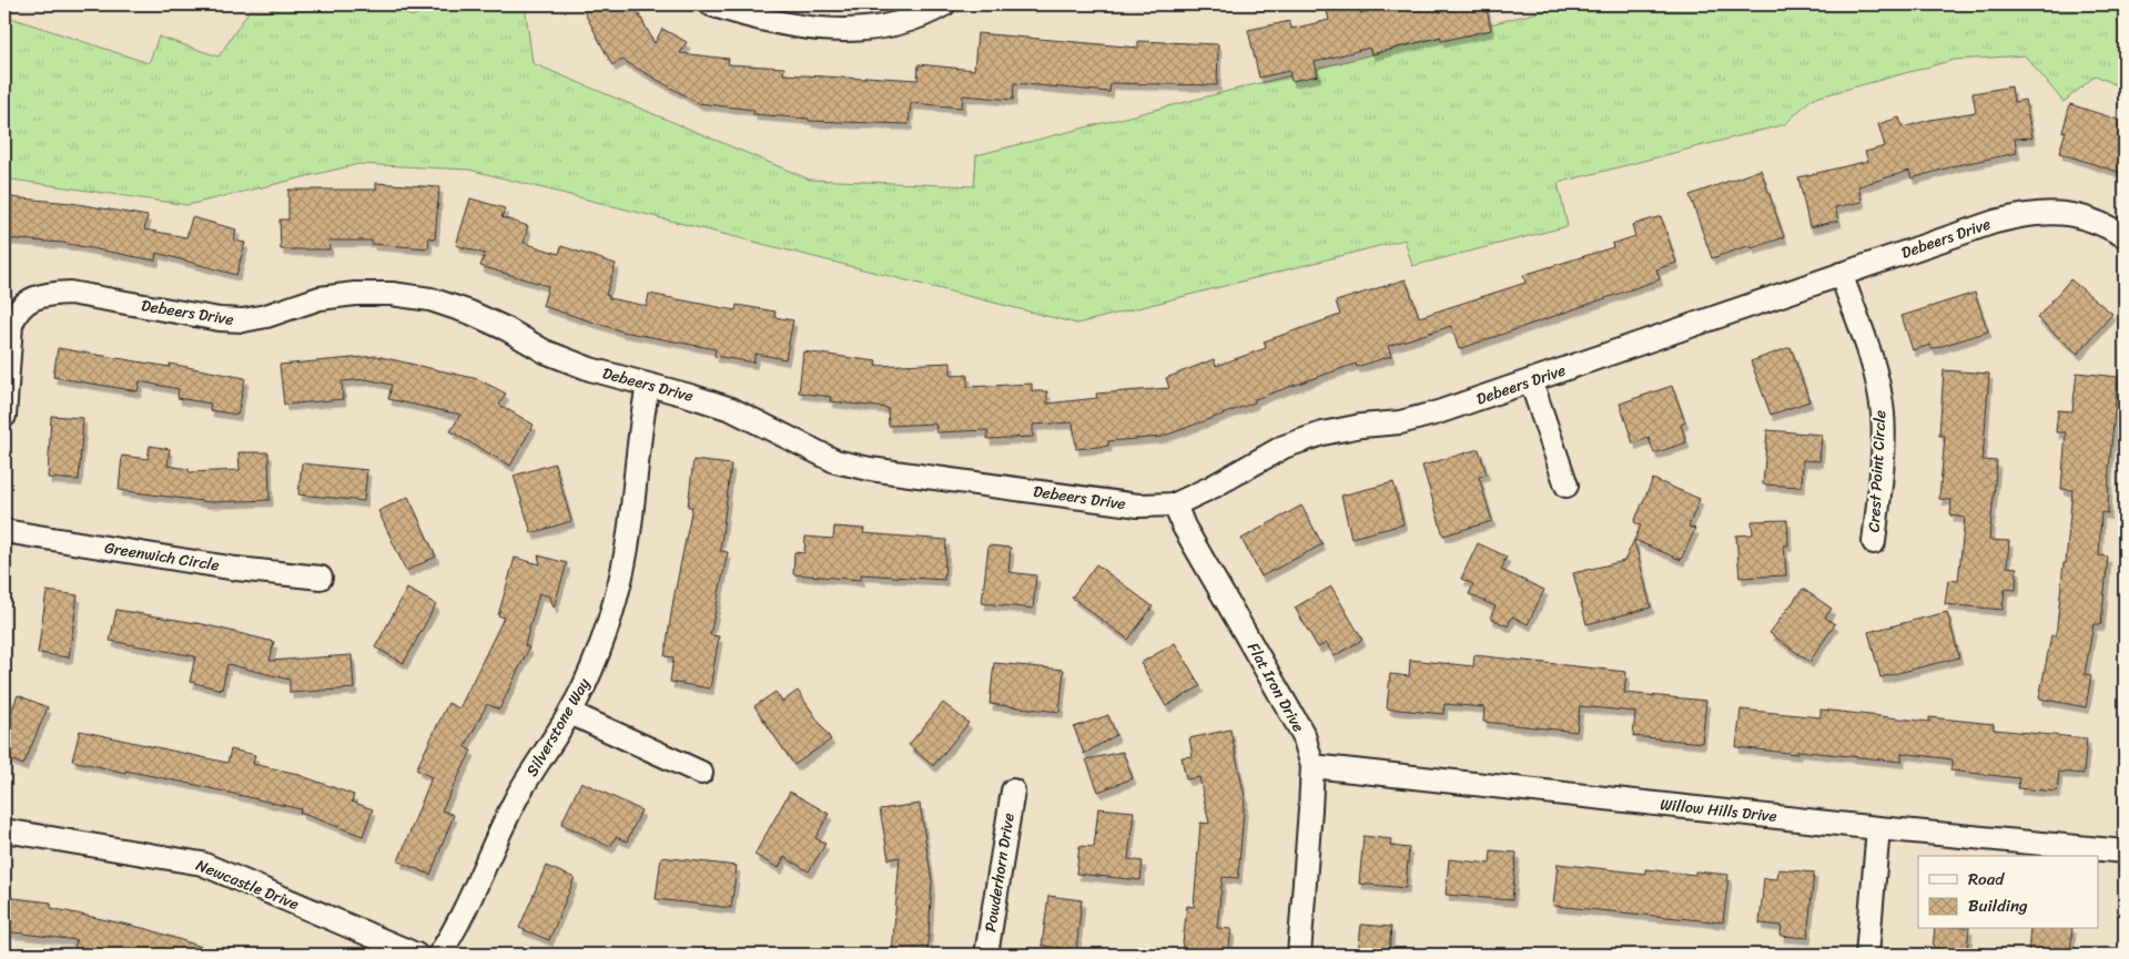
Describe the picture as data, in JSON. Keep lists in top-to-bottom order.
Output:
{
  "streets": {
    "street": [
      "Debeers Drive",
      "Crest Point Circle",
      "Greenwich Circle",
      "Flat Iron Drive",
      "Silverstone Way",
      "Willow Hills Drive",
      "Powderhorn Drive",
      "Newcastle Drive"
    ]
  },
  "crossings": [
    ["Debeers Drive", "Crest Point Circle"],
    ["Debeers Drive", "Flat Iron Drive"],
    ["Debeers Drive", "Silverstone Way"],
    ["Flat Iron Drive", "Willow Hills Drive"]
  ],
  "legend": ["Road", "Building"]
}
